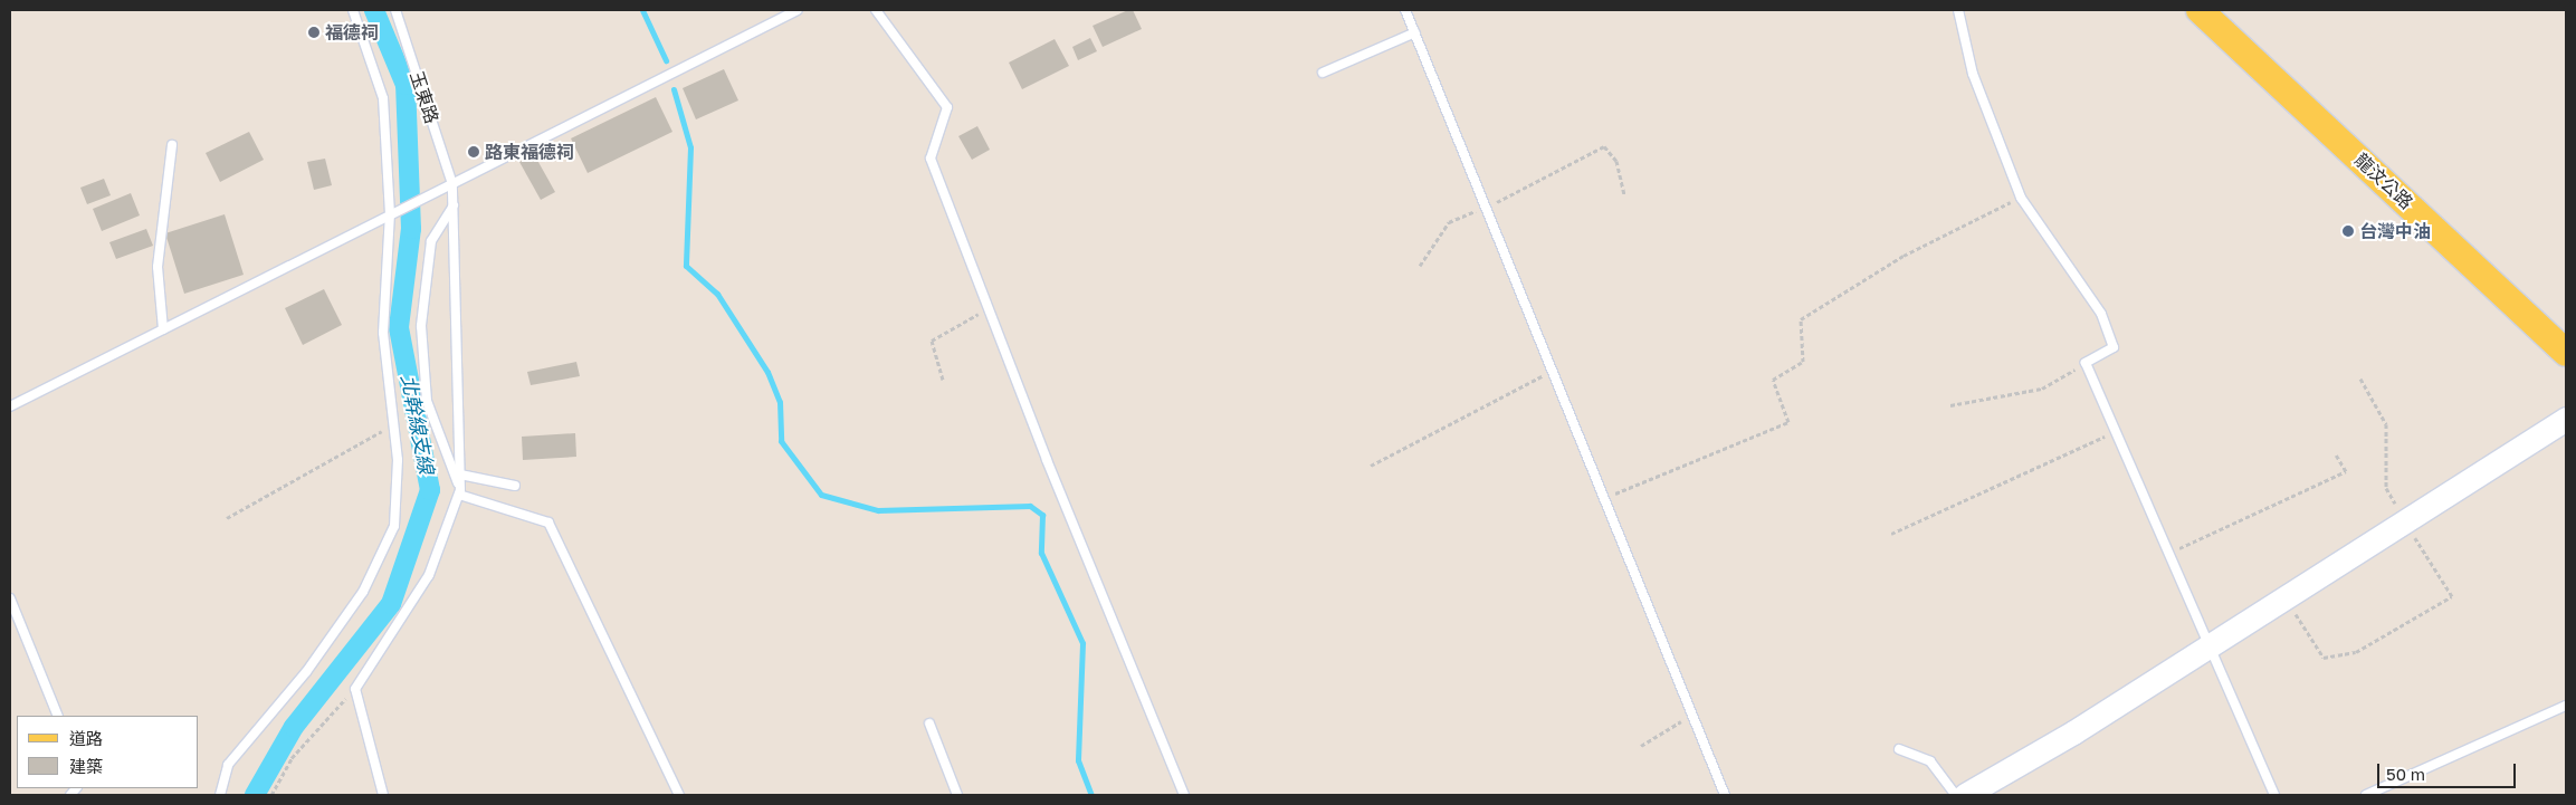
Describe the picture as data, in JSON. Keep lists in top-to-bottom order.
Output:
{
  "streets": {
    "main road": ["龍汶公路"],
    "lane": ["玉東路"]
  },
  "water": ["北幹線支線"],
  "places": ["福德祠", "路東福德祠", "台灣中油"],
  "legend": ["道路", "建築"],
  "scale_bar": "50 m"
}
